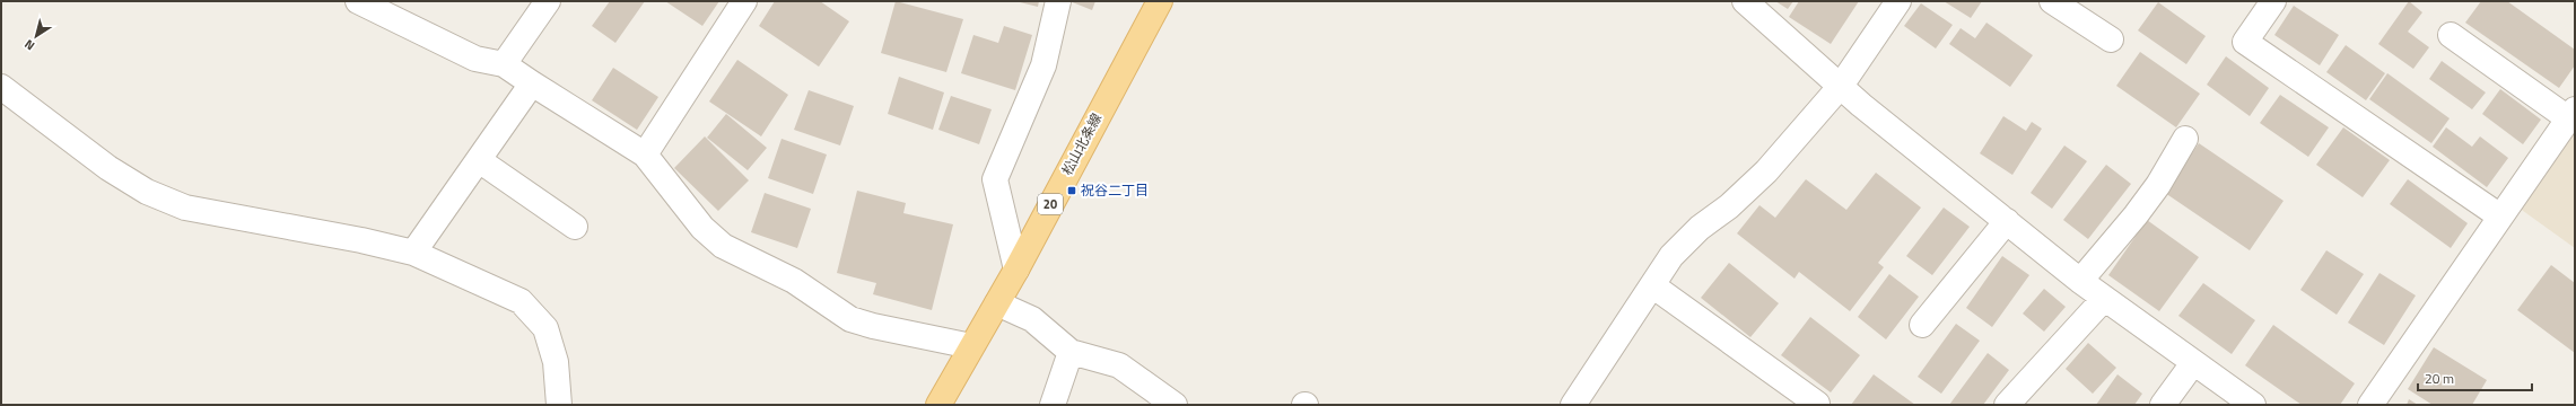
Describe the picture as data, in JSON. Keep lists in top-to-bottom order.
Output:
{
  "streets": {
    "main road": ["松山北条線", "20"]
  },
  "places": {
    "transit": ["祝谷二丁目"]
  },
  "scale_bar": "20 m",
  "north": "bottom left"
}
